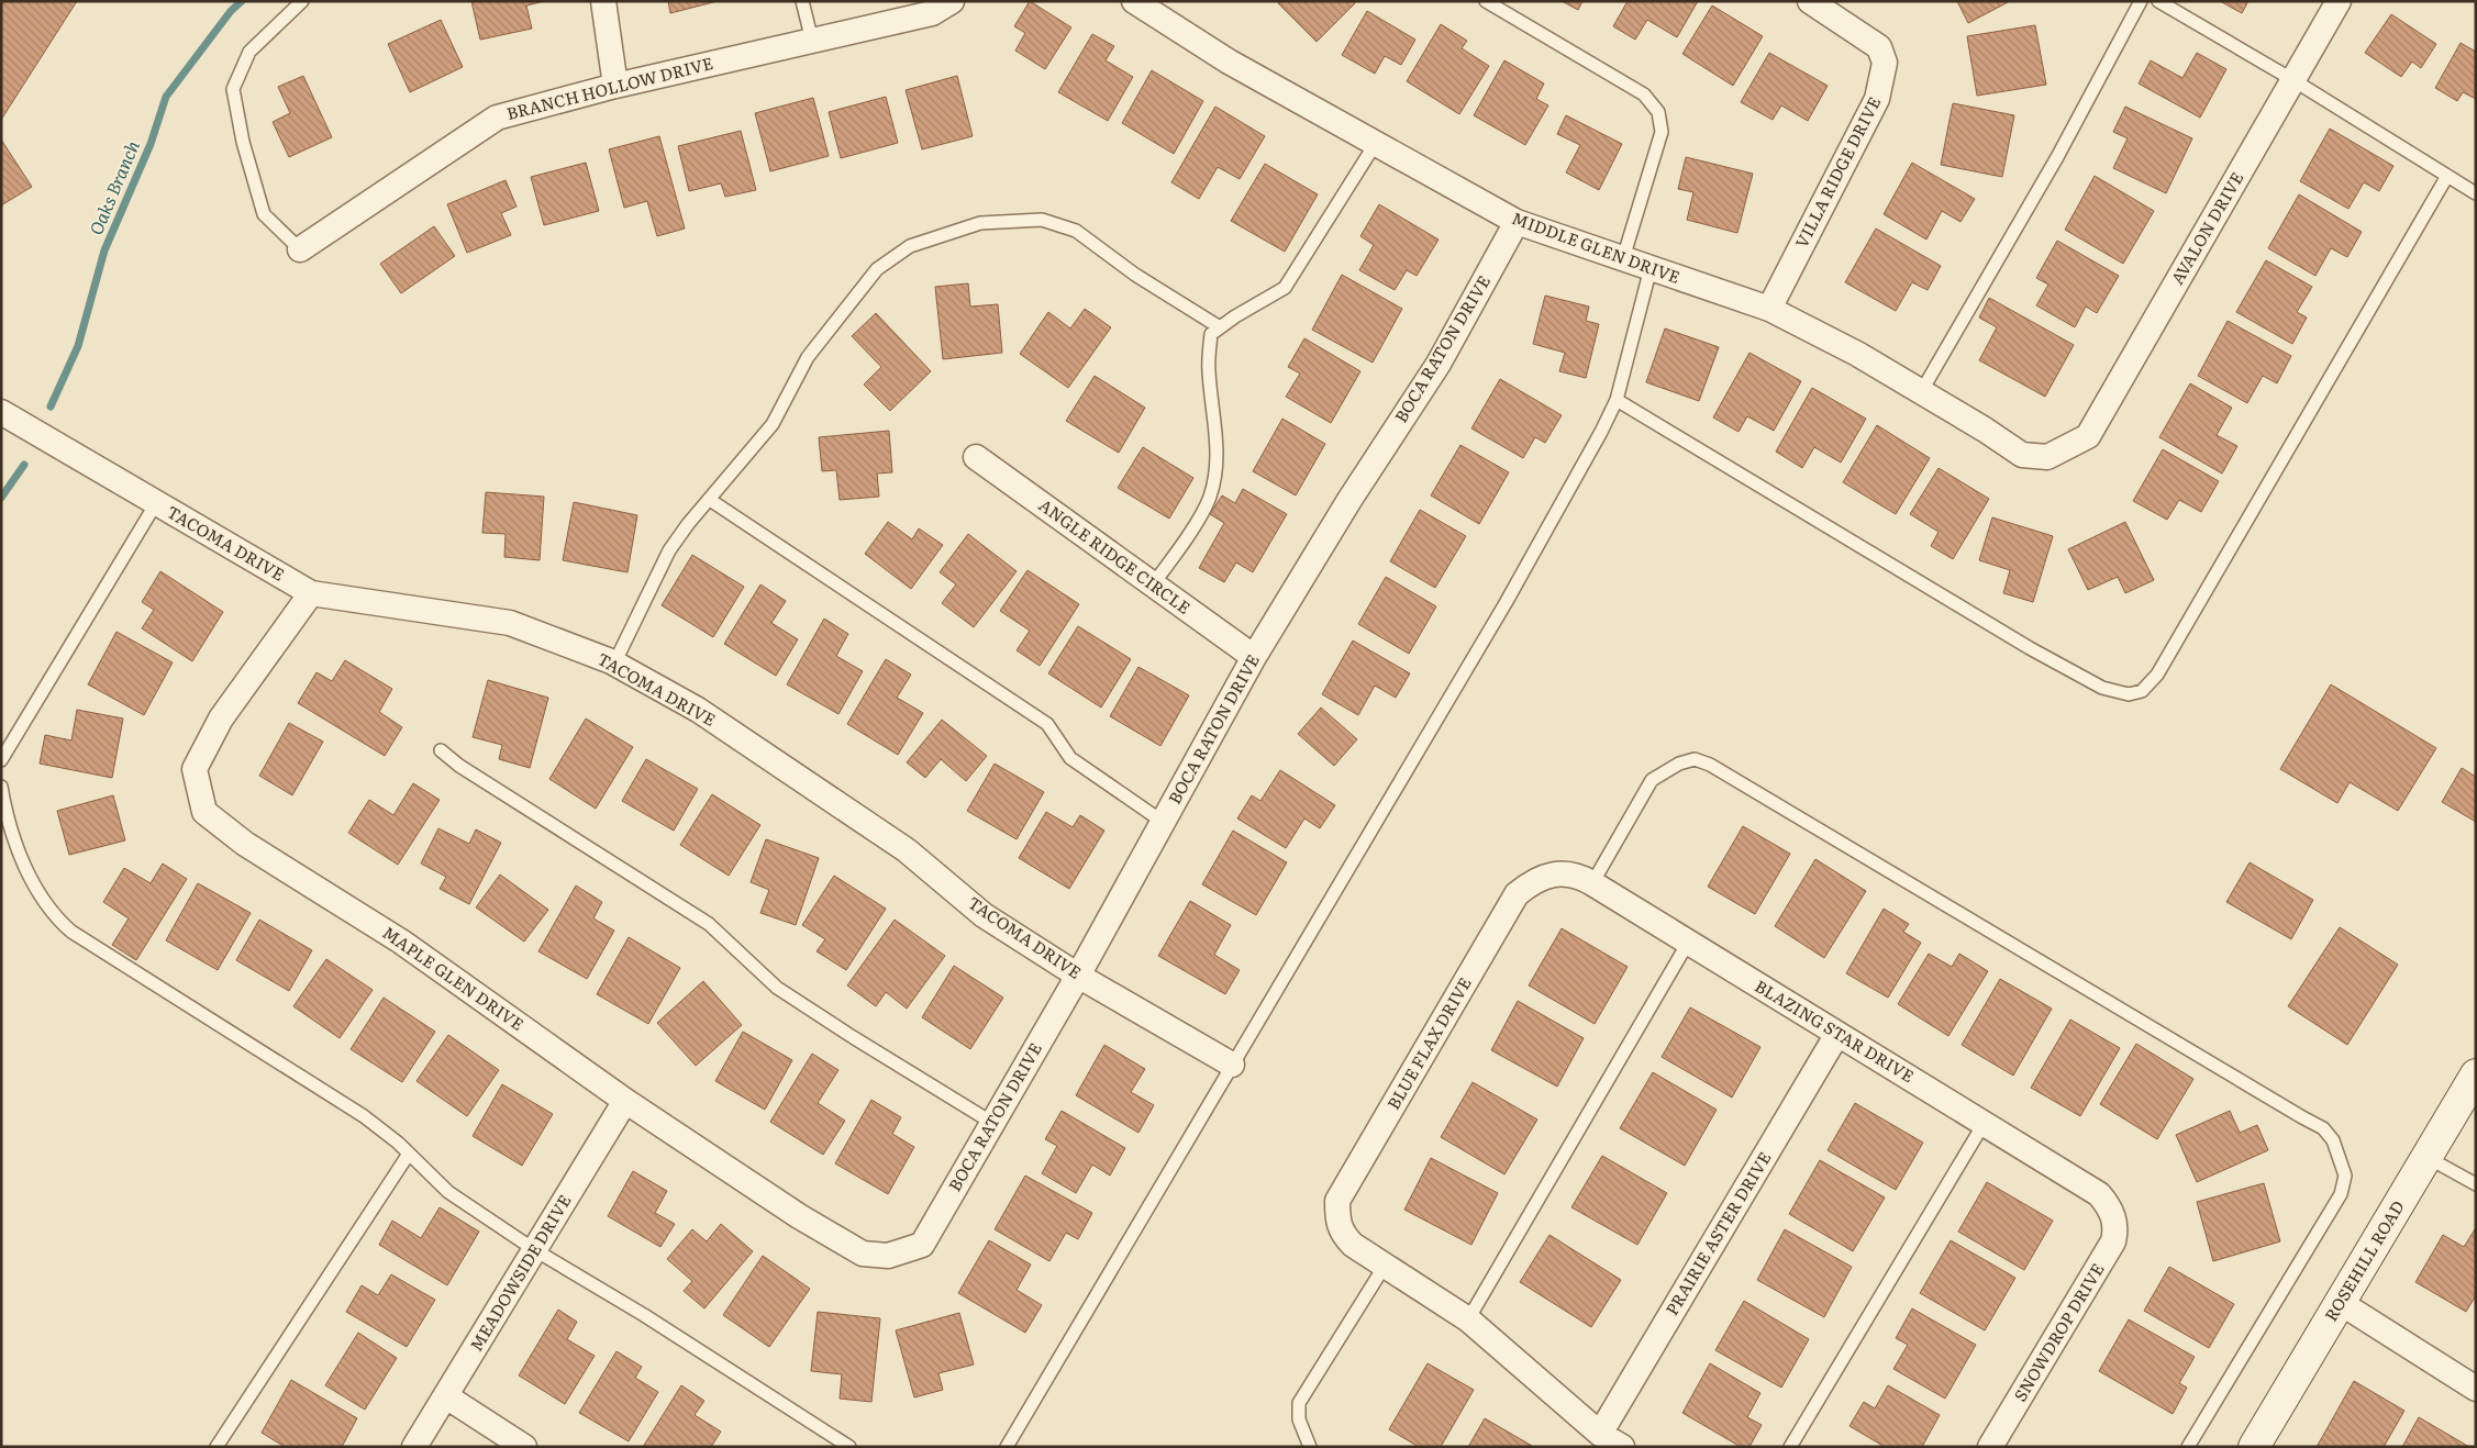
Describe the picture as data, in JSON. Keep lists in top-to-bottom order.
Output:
{
  "streets": {
    "street": [
      "BRANCH HOLLOW DRIVE",
      "VILLA RIDGE DRIVE",
      "AVALON DRIVE",
      "MIDDLE GLEN DRIVE",
      "BOCA RATON DRIVE",
      "TACOMA DRIVE",
      "ANGLE RIDGE CIRCLE",
      "MAPLE GLEN DRIVE",
      "BLAZING STAR DRIVE",
      "BLUE FLAX DRIVE",
      "PRAIRIE ASTER DRIVE",
      "ROSEHILL ROAD",
      "MEADOWSIDE DRIVE",
      "SNOWDROP DRIVE"
    ]
  },
  "crossings": [
    ["VILLA RIDGE DRIVE", "MIDDLE GLEN DRIVE"],
    ["AVALON DRIVE", "MIDDLE GLEN DRIVE"],
    ["MIDDLE GLEN DRIVE", "BOCA RATON DRIVE"],
    ["BOCA RATON DRIVE", "TACOMA DRIVE"],
    ["BOCA RATON DRIVE", "ANGLE RIDGE CIRCLE"],
    ["BOCA RATON DRIVE", "MAPLE GLEN DRIVE"],
    ["TACOMA DRIVE", "MAPLE GLEN DRIVE"],
    ["MAPLE GLEN DRIVE", "MEADOWSIDE DRIVE"],
    ["BLAZING STAR DRIVE", "BLUE FLAX DRIVE"],
    ["BLAZING STAR DRIVE", "PRAIRIE ASTER DRIVE"],
    ["BLAZING STAR DRIVE", "SNOWDROP DRIVE"]
  ],
  "water": ["Oaks Branch"]
}
